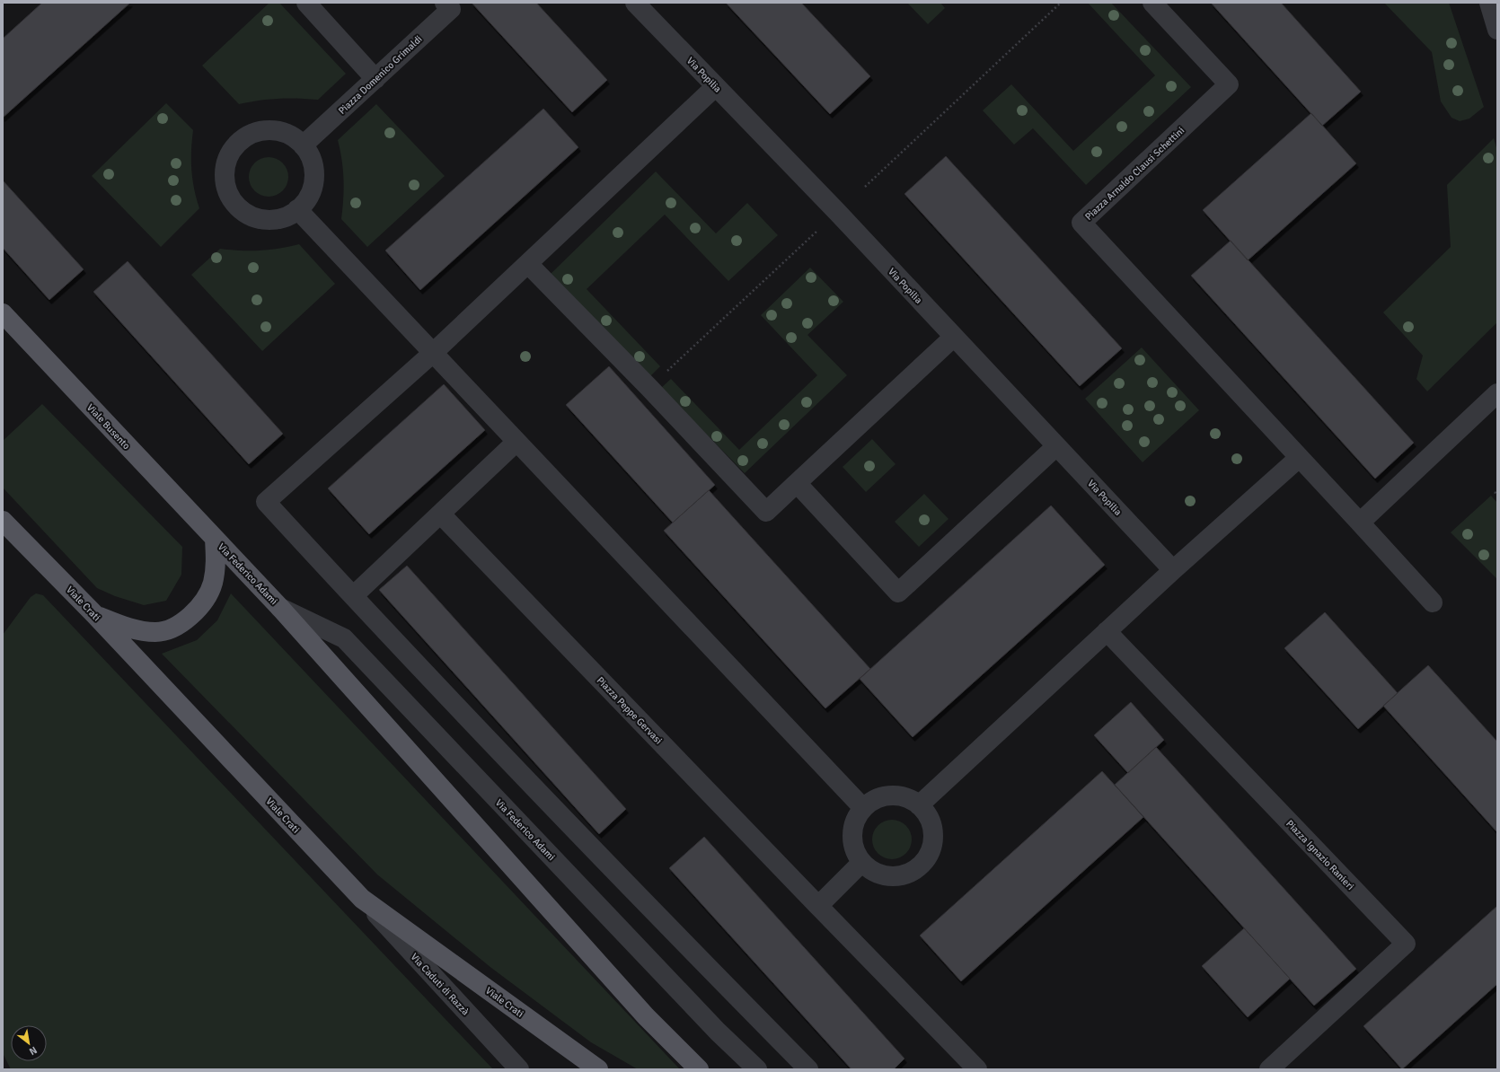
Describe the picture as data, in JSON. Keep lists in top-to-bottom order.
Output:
{
  "streets": {
    "main road": ["Viale Busento", "Via Federico Adami", "Viale Crati"],
    "street": [
      "Piazza Domenico Grimaldi",
      "Via Popilia",
      "Piazza Arnaldo Clausi Schettini",
      "Piazza Peppe Gervasi",
      "Piazza Ignazio Ranieri",
      "Via Caduti di Razzà"
    ]
  },
  "crossings": [
    ["Viale Busento", "Via Federico Adami"],
    ["Viale Crati", "Via Caduti di Razzà"]
  ],
  "north": "bottom right"
}
